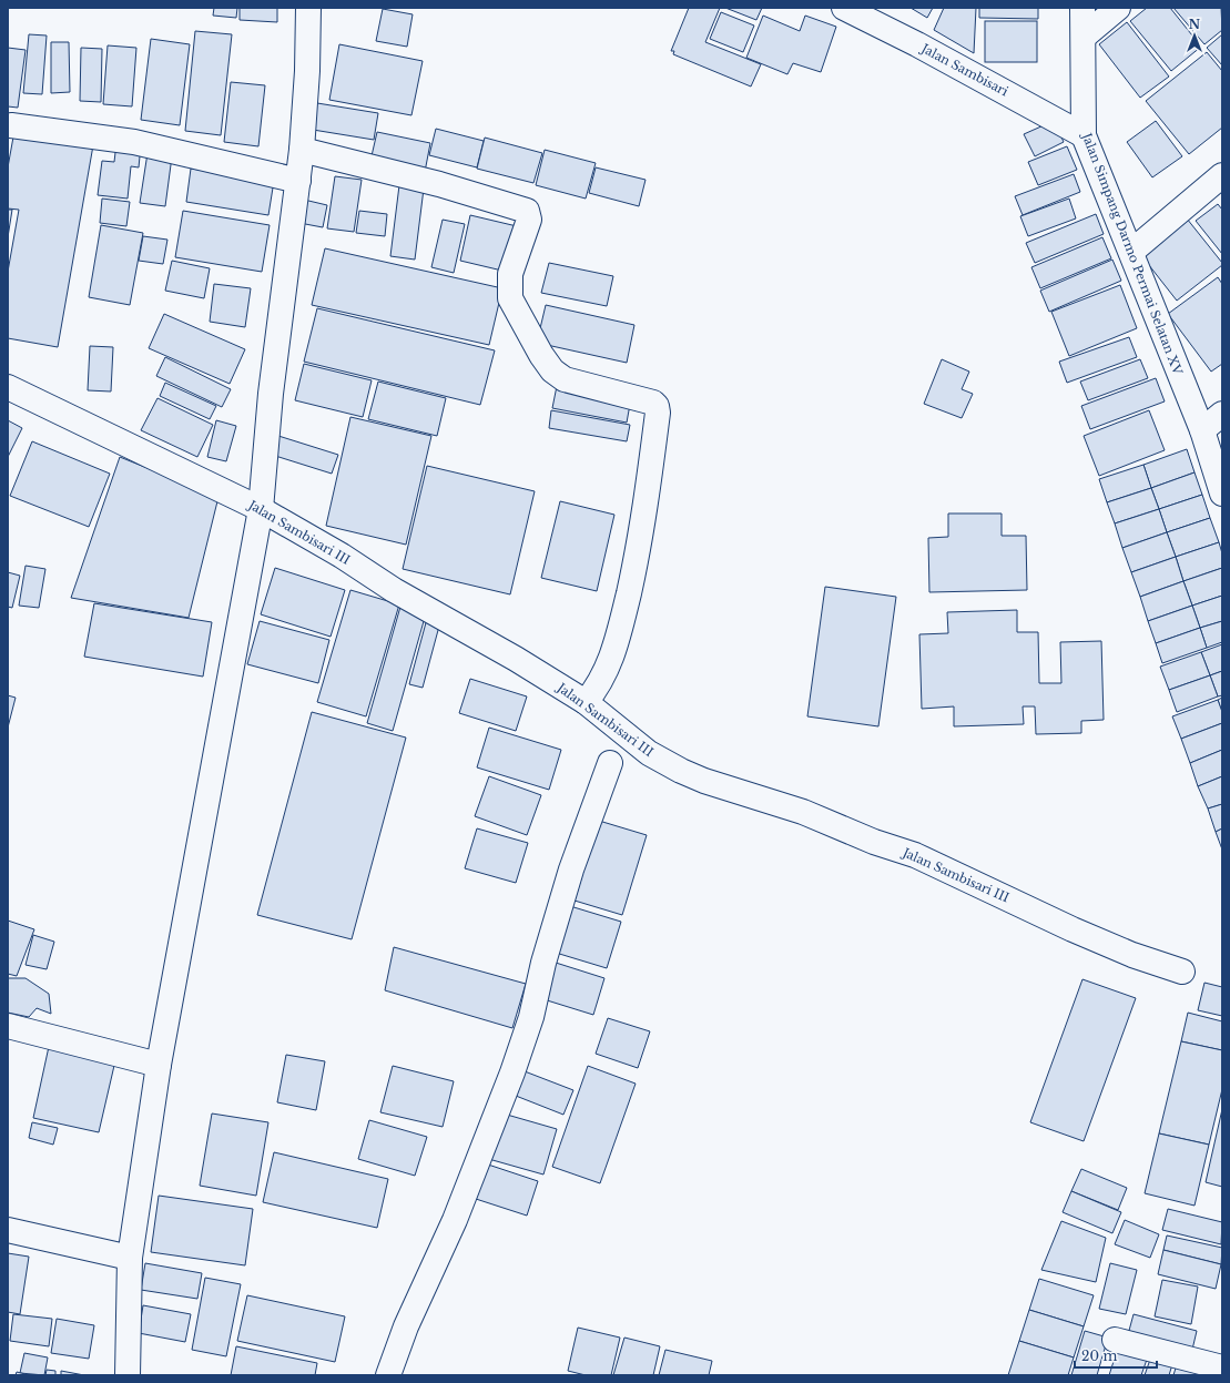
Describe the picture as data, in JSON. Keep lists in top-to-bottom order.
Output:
{
  "streets": {
    "street": ["Jalan Sambisari", "Jalan Simpang Darmo Permai Selatan XV", "Jalan Sambisari III"]
  },
  "crossings": [
    ["Jalan Sambisari", "Jalan Simpang Darmo Permai Selatan XV"]
  ],
  "scale_bar": "20 m",
  "north": "top"
}
